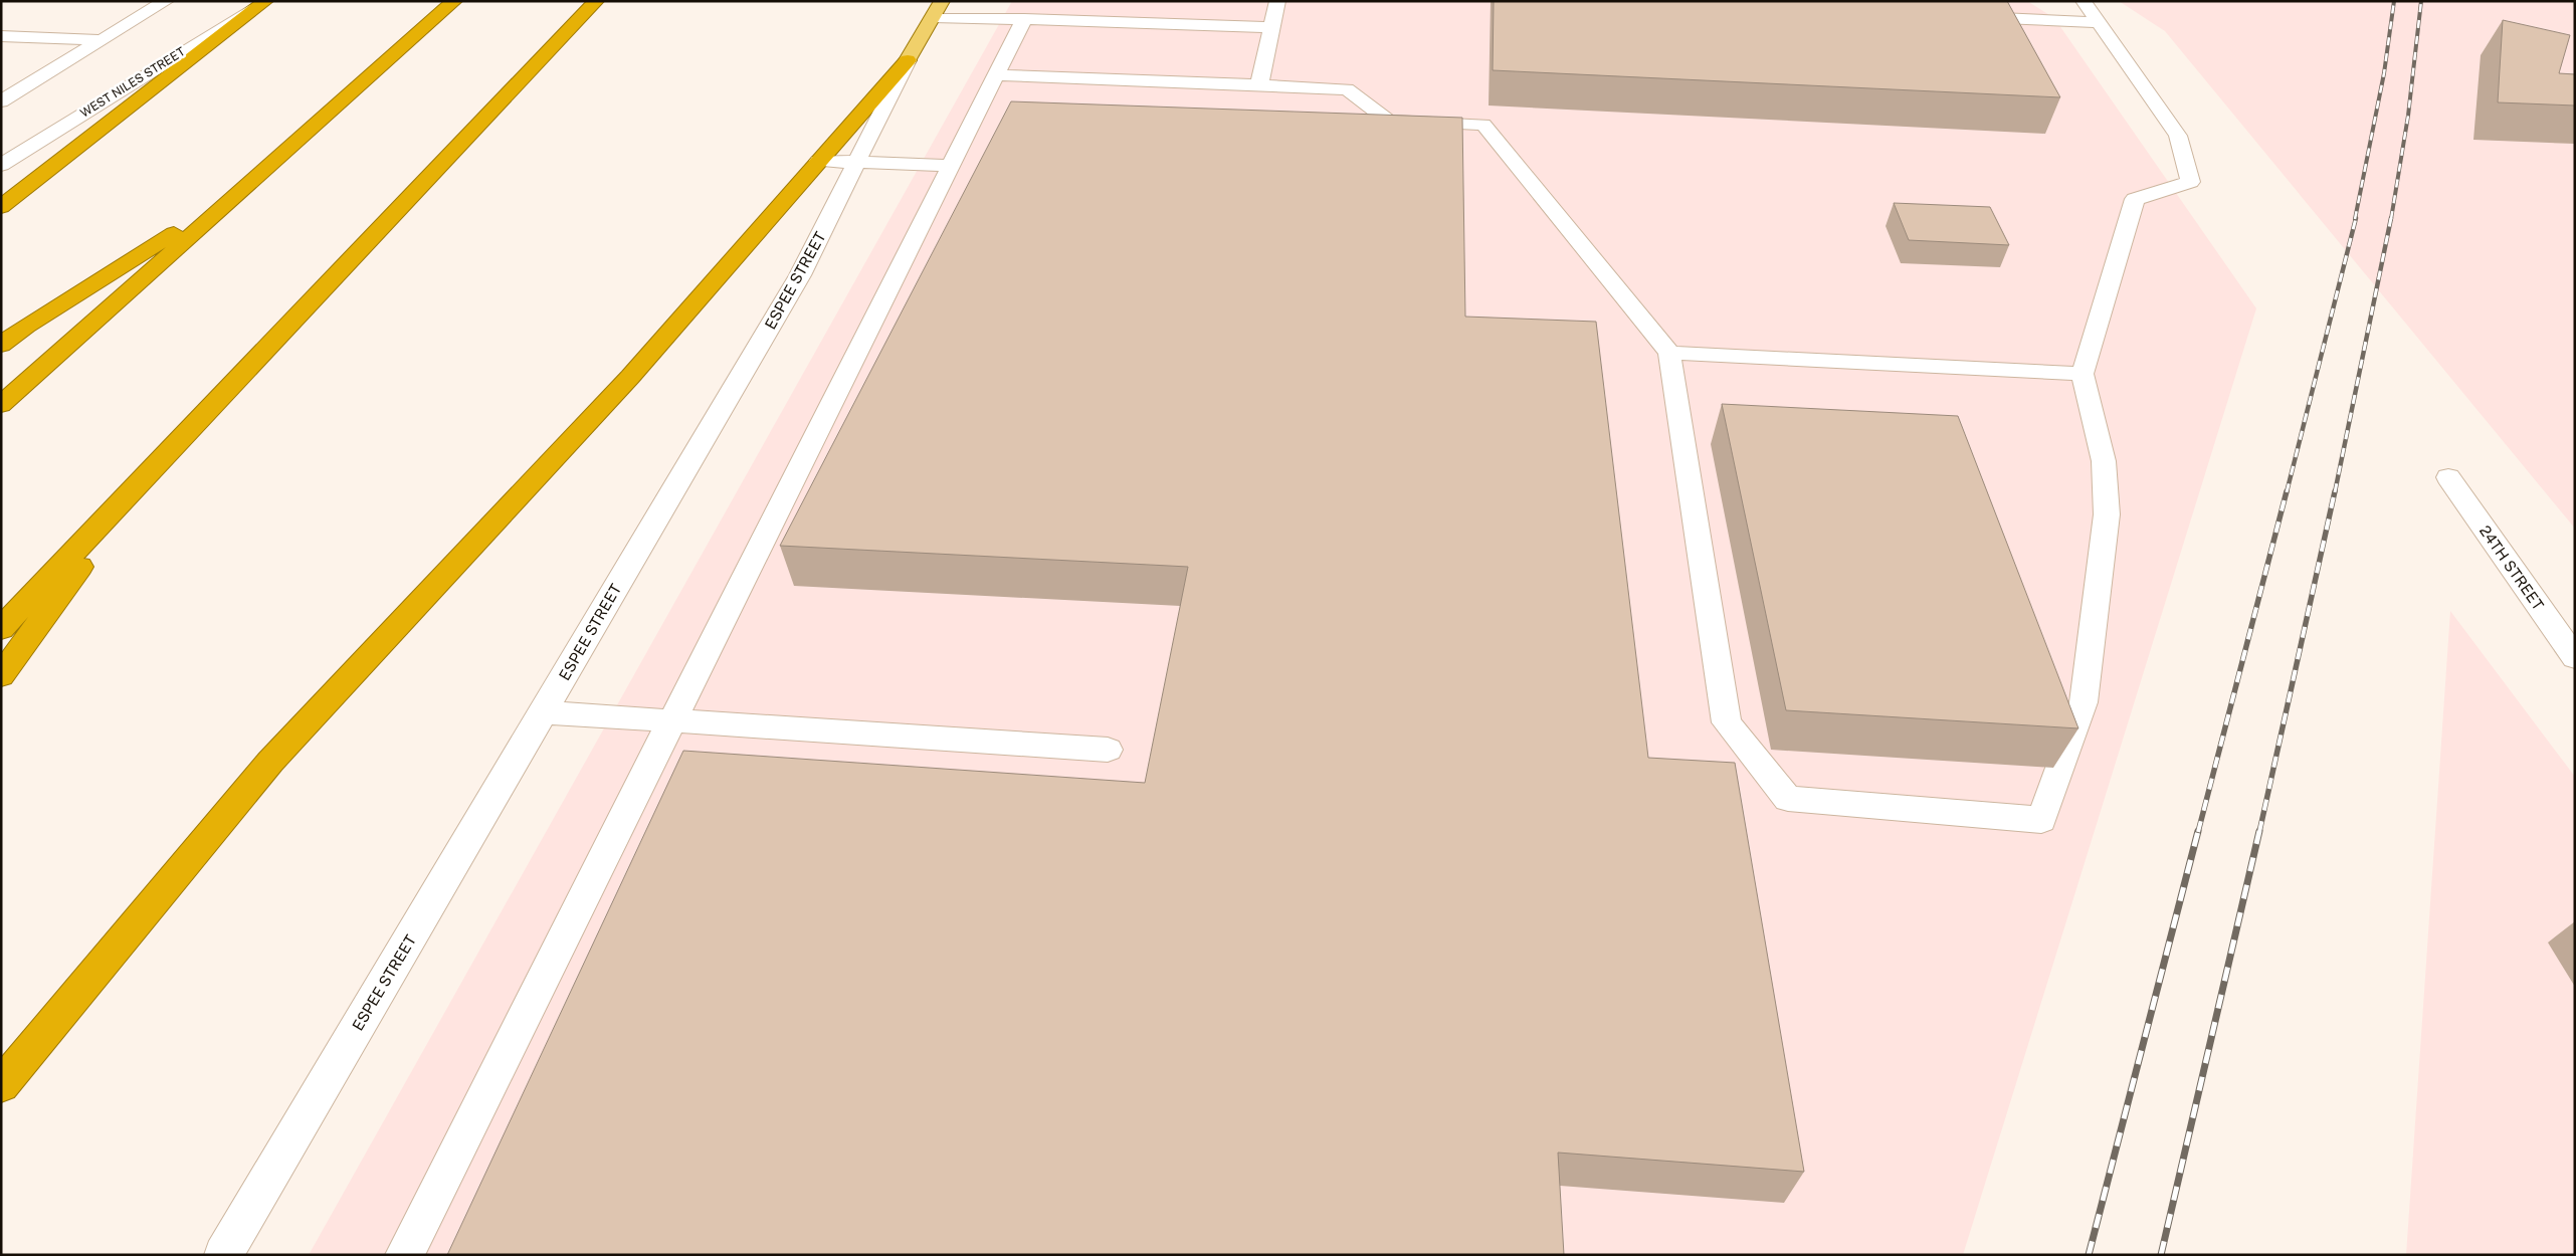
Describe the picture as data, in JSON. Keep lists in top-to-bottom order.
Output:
{
  "streets": {
    "main road": ["ESPEE STREET"],
    "street": ["WEST NILES STREET", "24TH STREET"]
  }
}
